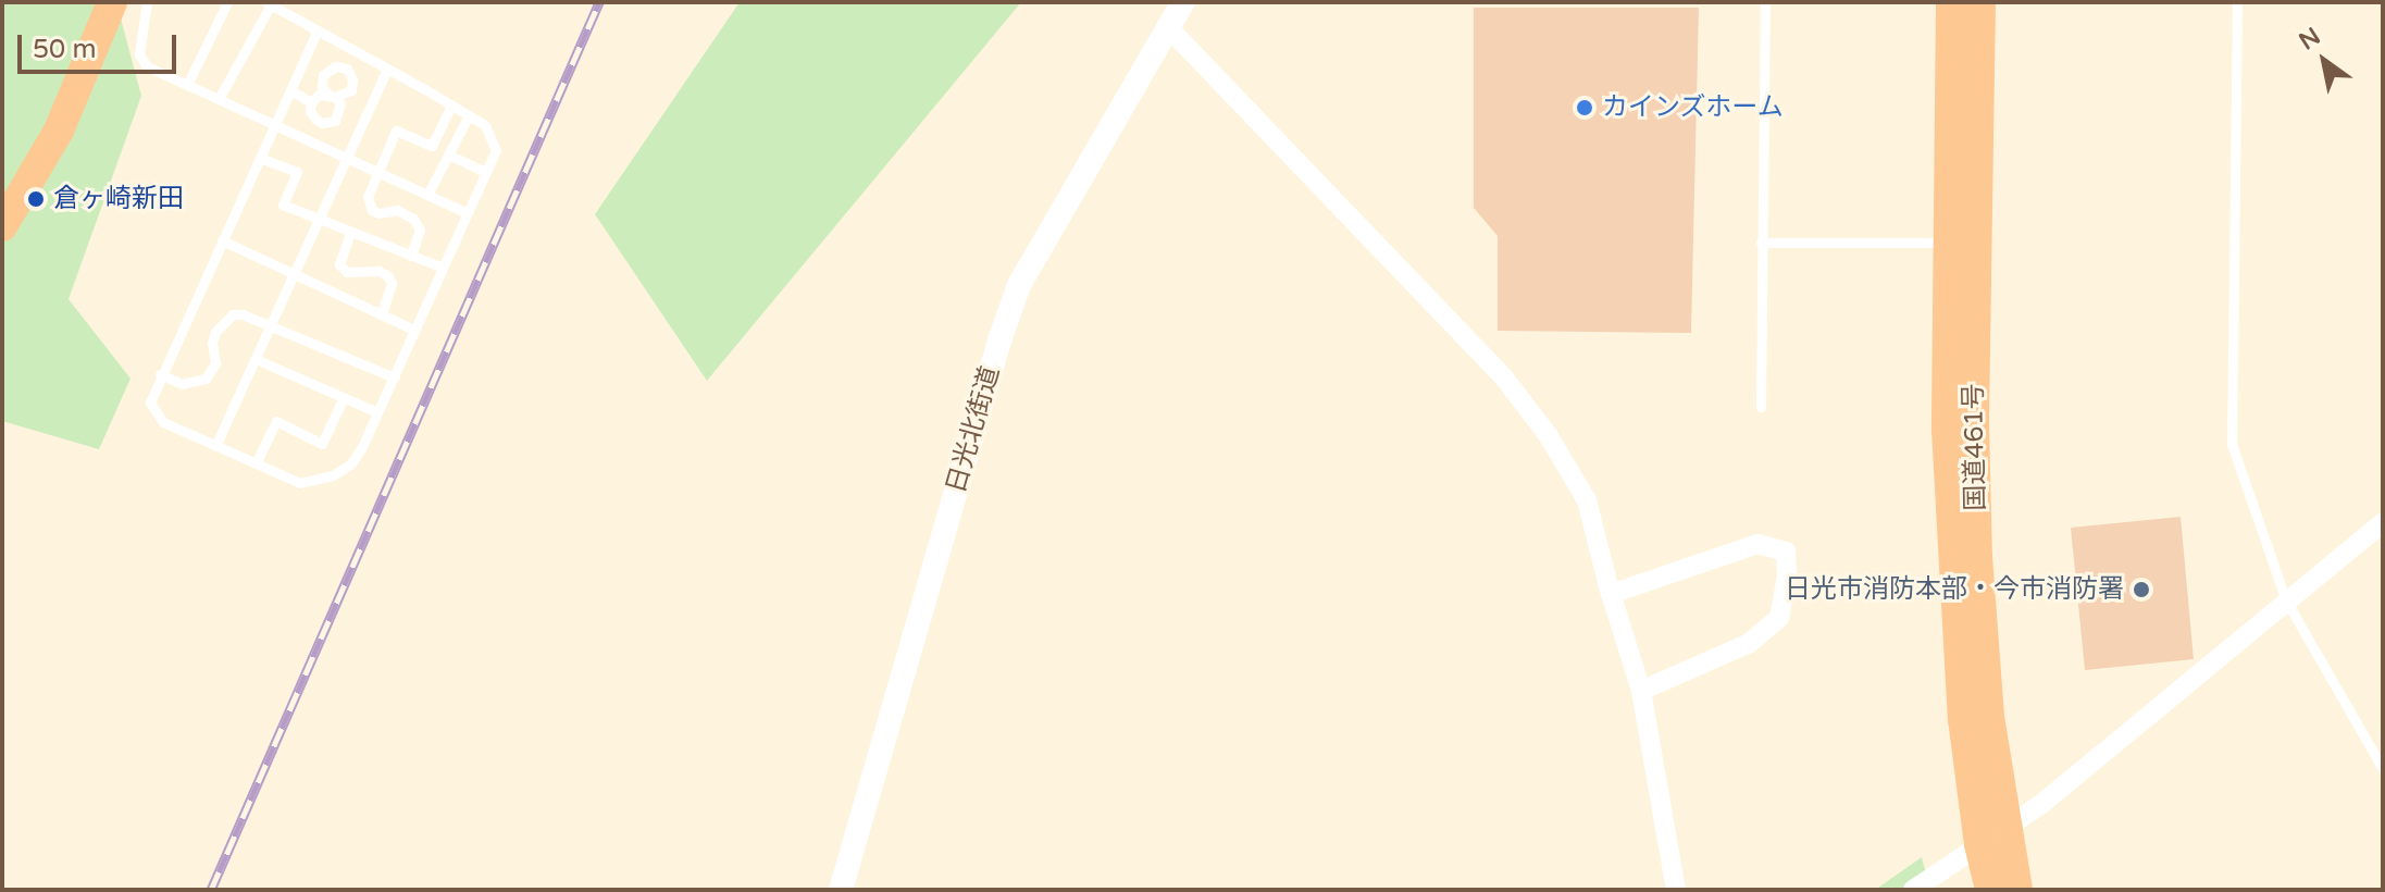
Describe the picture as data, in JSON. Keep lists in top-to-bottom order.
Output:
{
  "streets": {
    "highway": ["国道461号"],
    "street": ["日光北街道"]
  },
  "places": ["カインズホーム", "倉ヶ崎新田", "日光市消防本部・今市消防署"],
  "scale_bar": "50 m",
  "north": "top left"
}
